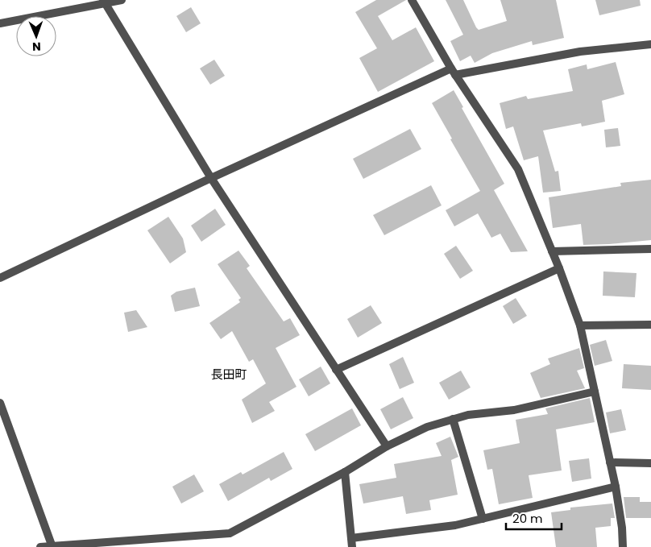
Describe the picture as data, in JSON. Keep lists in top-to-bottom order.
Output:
{
  "districts": ["長田町"],
  "scale_bar": "20 m",
  "north": "bottom"
}
